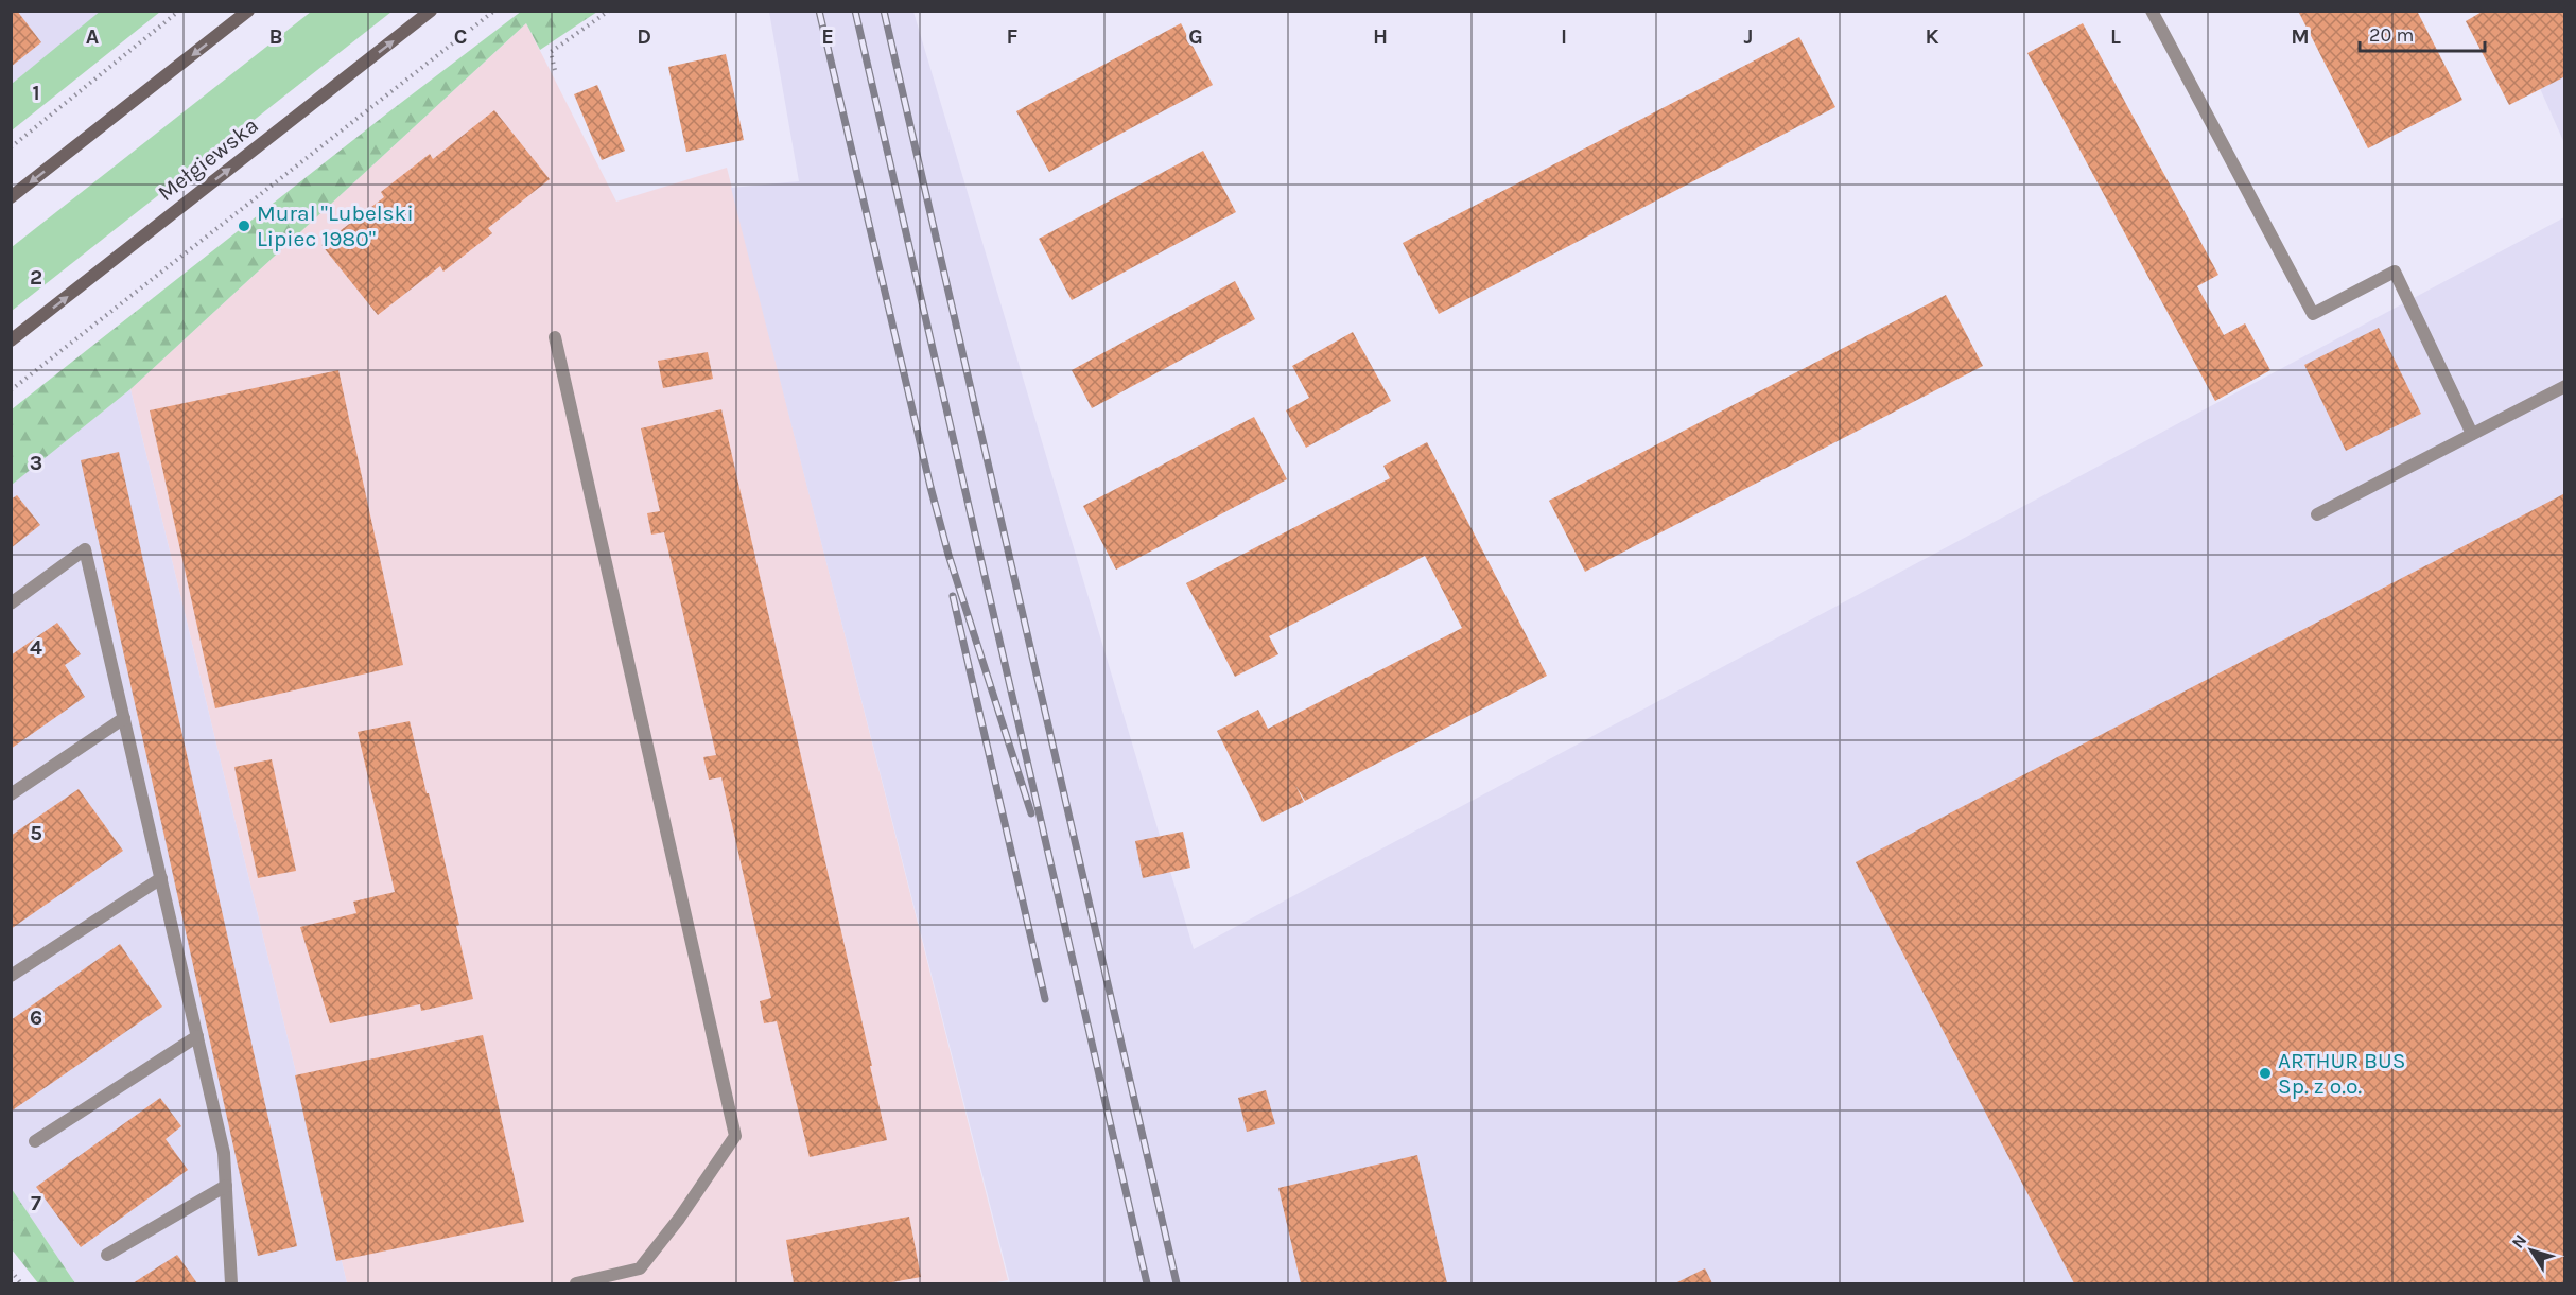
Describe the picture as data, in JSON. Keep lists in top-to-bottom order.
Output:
{
  "streets": {
    "main road": ["Mełgiewska"]
  },
  "places": ["Mural \"Lubelski Lipiec 1980\"", "ARTHUR BUS Sp. z o.o."],
  "scale_bar": "20 m",
  "north": "top left",
  "grid": {
    "columns": [
      "A",
      "B",
      "C",
      "D",
      "E",
      "F",
      "G",
      "H",
      "I",
      "J",
      "K",
      "L",
      "M"
    ],
    "rows": [
      "1",
      "2",
      "3",
      "4",
      "5",
      "6",
      "7"
    ]
  }
}
